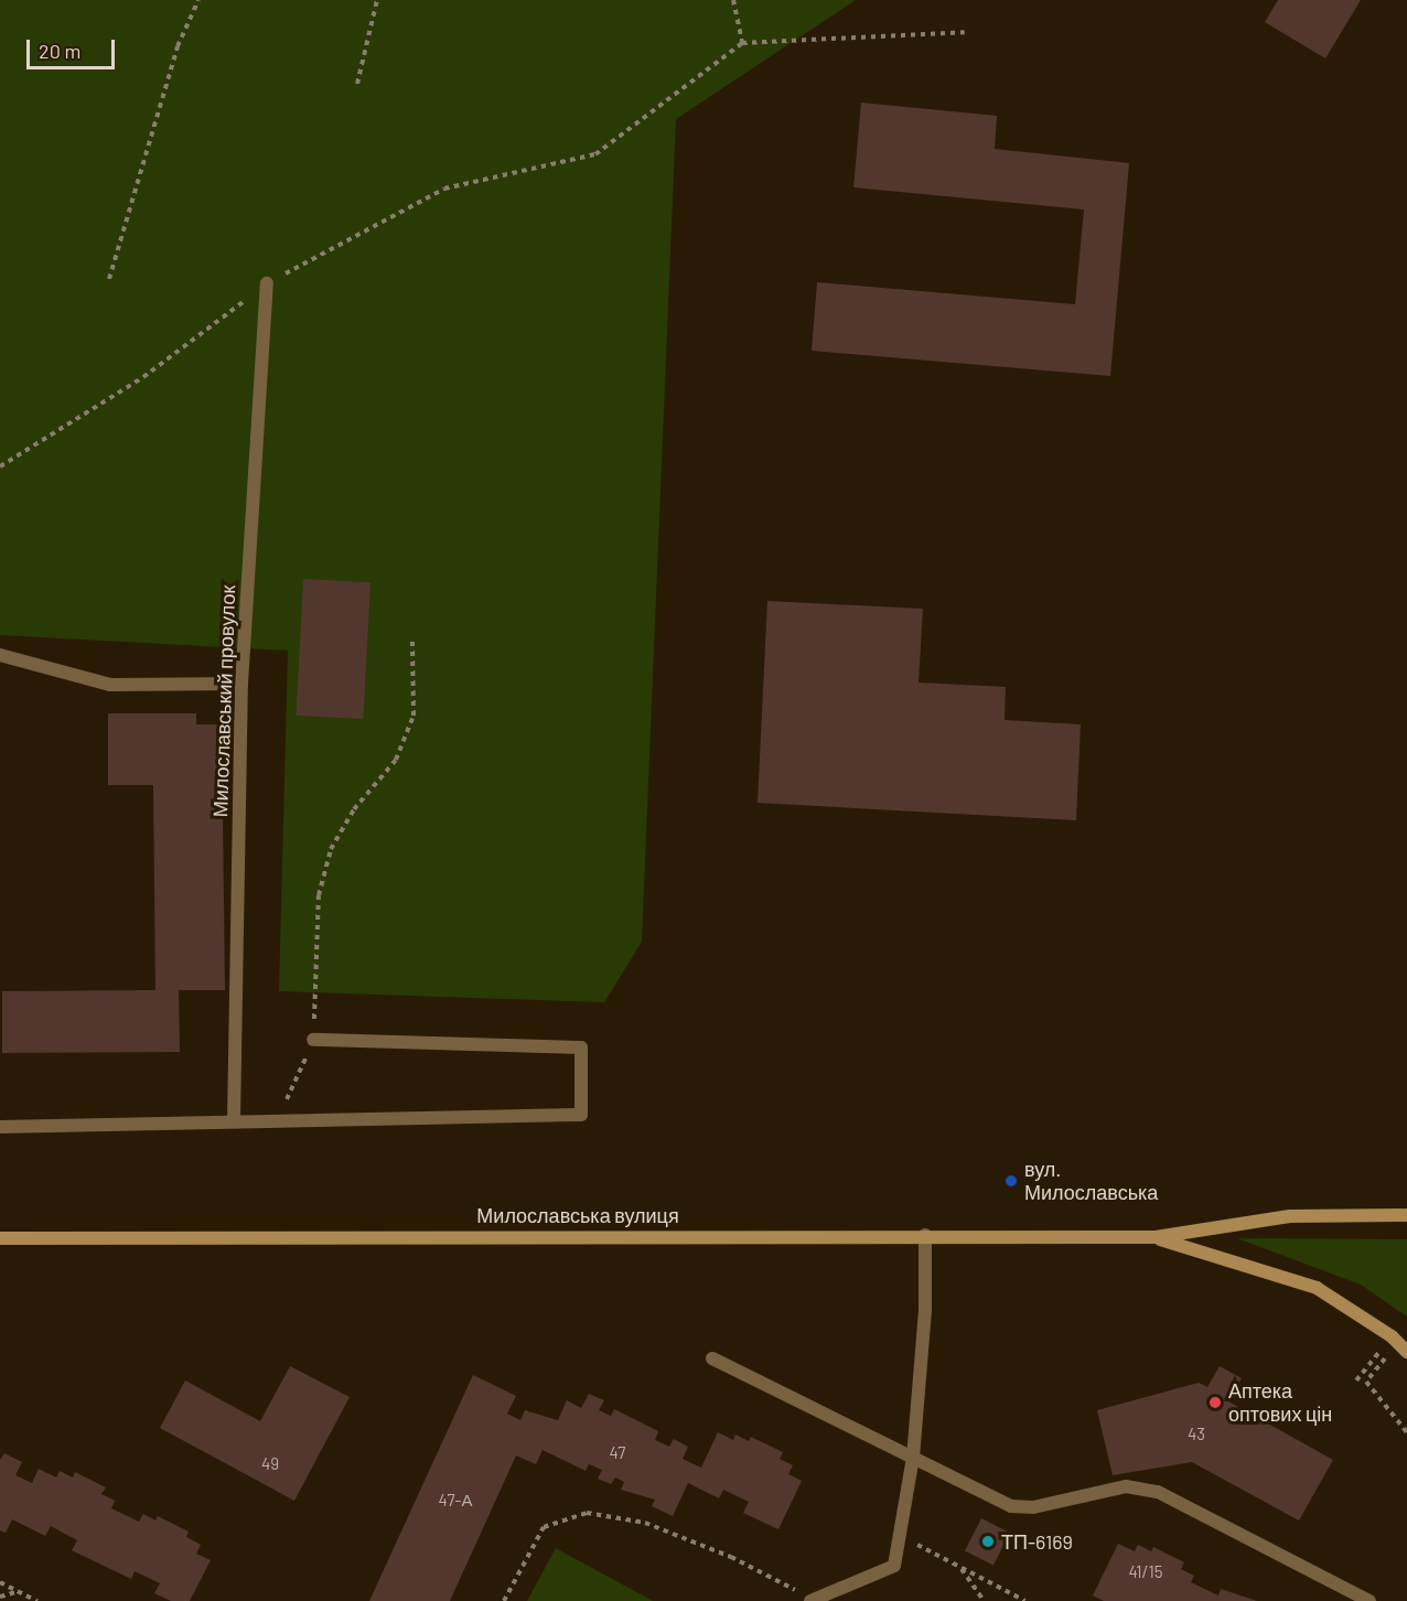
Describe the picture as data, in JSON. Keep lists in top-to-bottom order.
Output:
{
  "streets": {
    "main road": ["Милославська вулиця"],
    "street": ["Милославський провулок"]
  },
  "places": ["вул. Милославська", "Аптека оптових цін", "ТП-6169"],
  "house_numbers": [
    "43",
    "47",
    "49",
    "47-А",
    "41/15"
  ],
  "scale_bar": "20 m"
}
